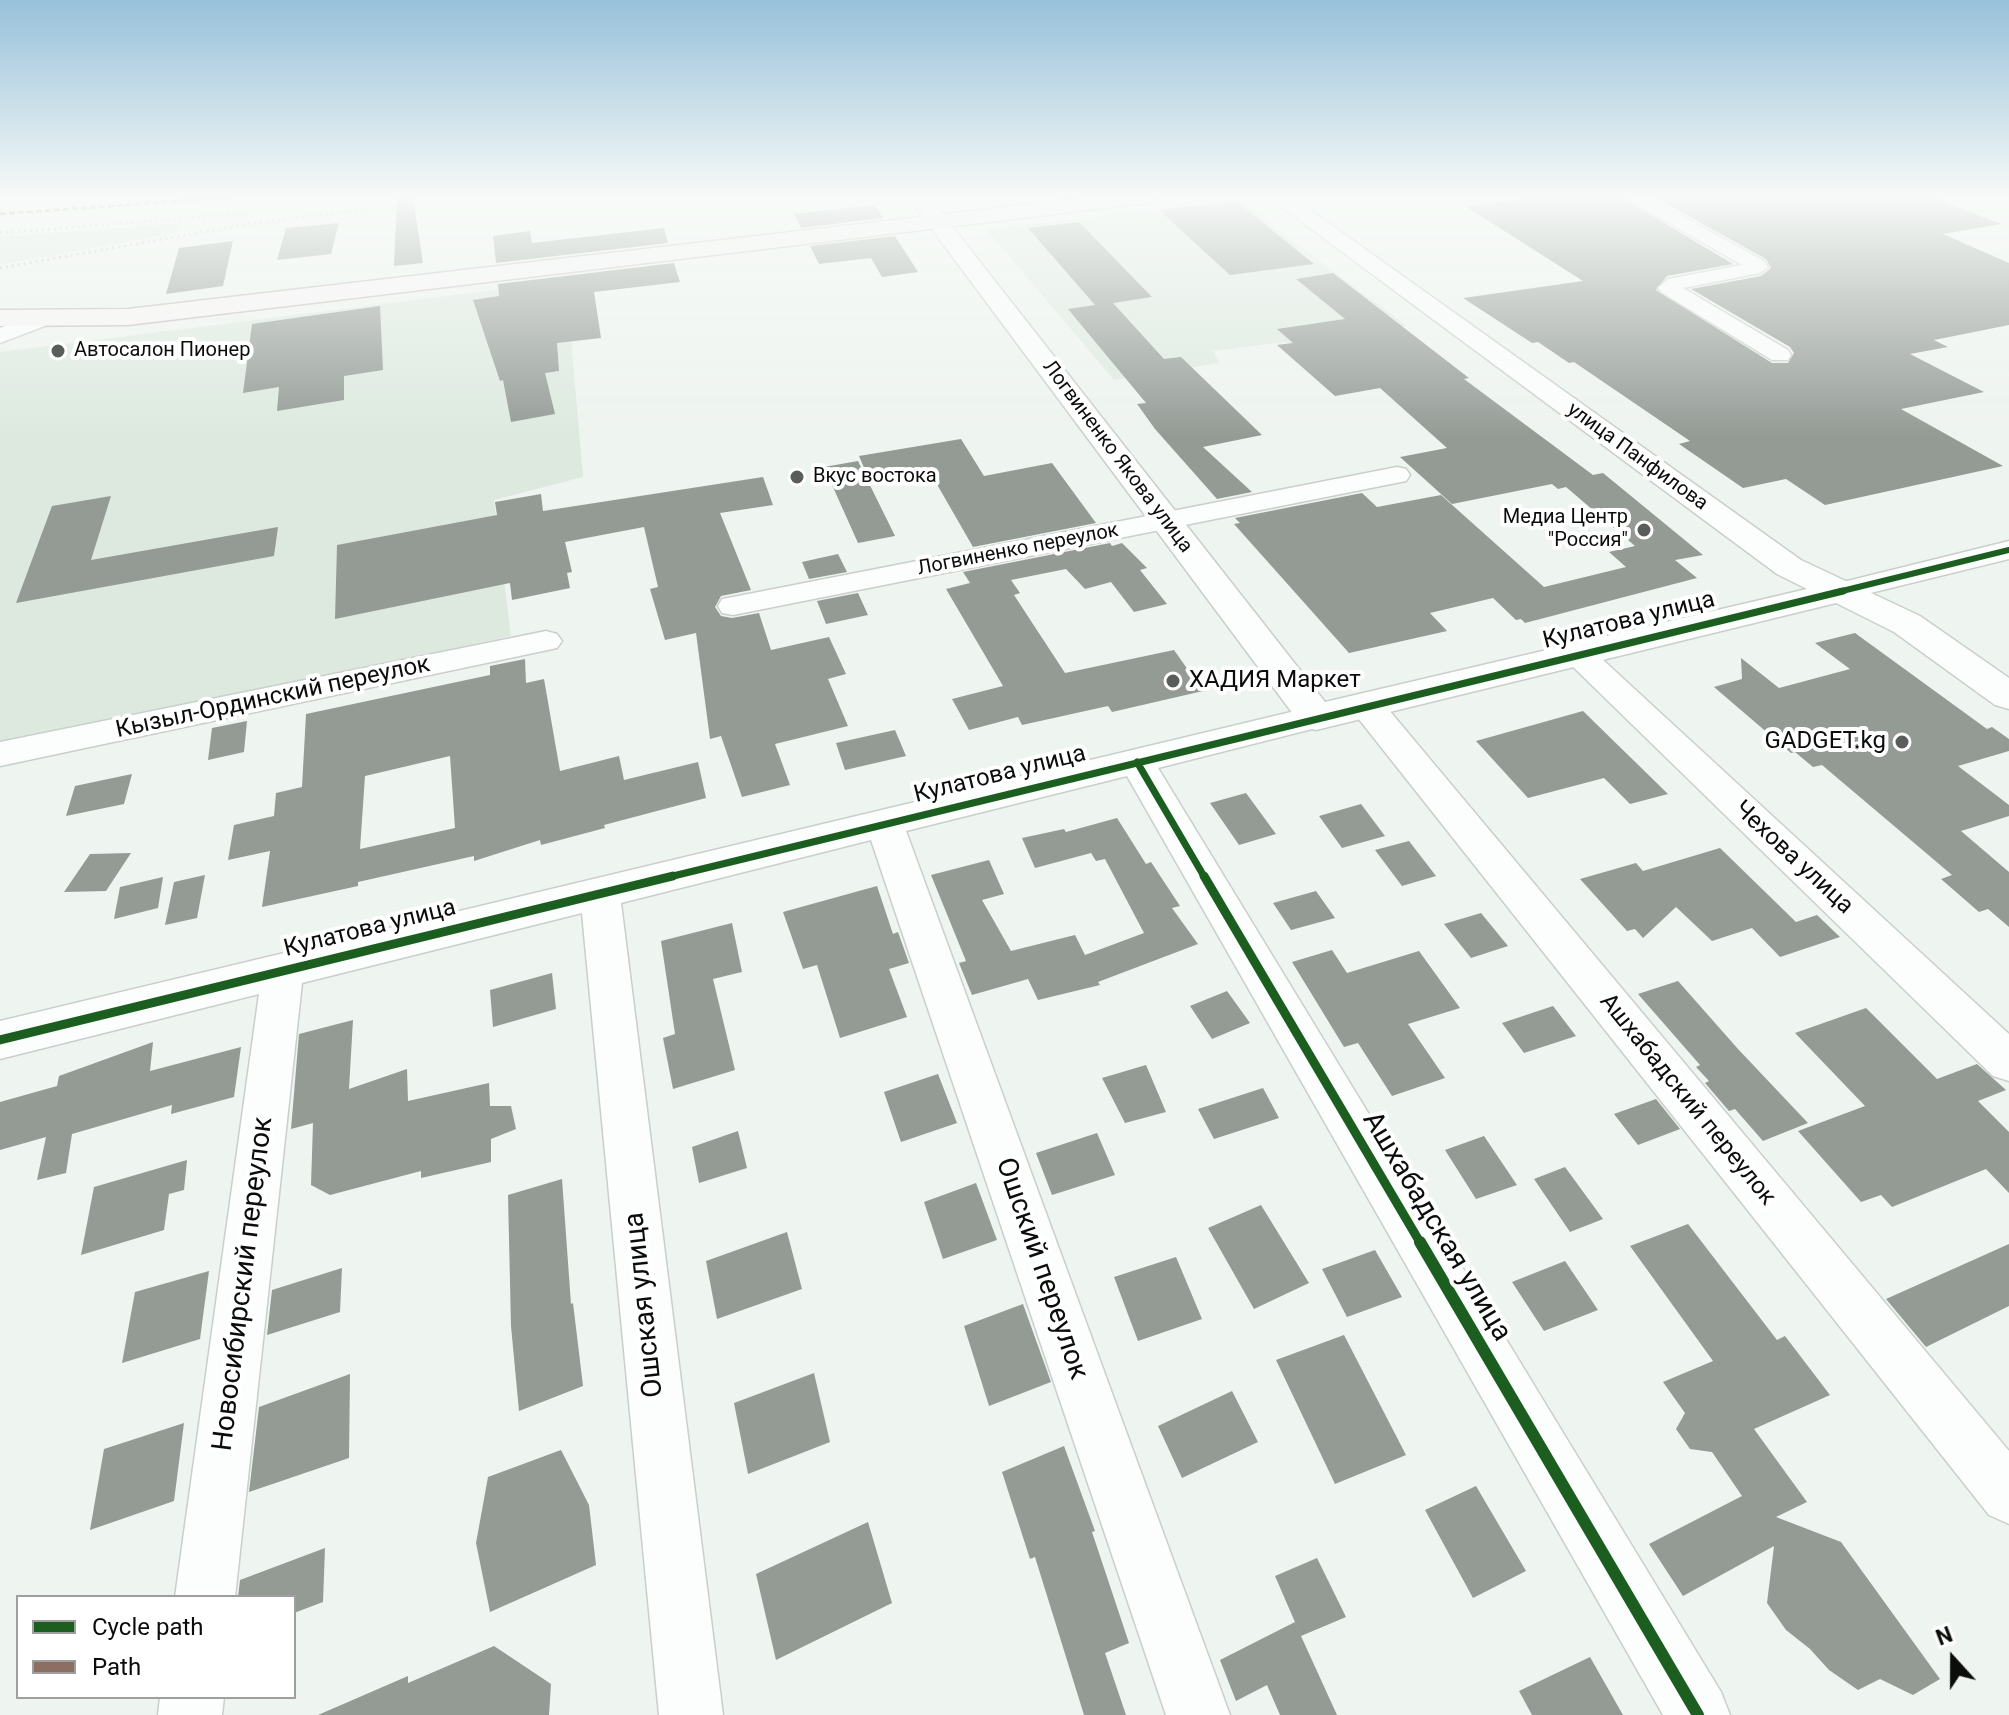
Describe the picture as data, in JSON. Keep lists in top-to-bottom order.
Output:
{
  "streets": {
    "street": [
      "Логвиненко Якова улица",
      "улица Панфилова",
      "Логвиненко переулок",
      "Кулатова улица",
      "Кызыл-Ординский переулок",
      "Чехова улица",
      "Ашхабадский переулок",
      "Ашхабадская улица",
      "Ошский переулок",
      "Новосибирский переулок",
      "Ошская улица"
    ]
  },
  "crossings": [
    ["Логвиненко Якова улица", "Логвиненко переулок"],
    ["Логвиненко Якова улица", "Кулатова улица"],
    ["улица Панфилова", "Кулатова улица"],
    ["Кулатова улица", "Чехова улица"],
    ["Кулатова улица", "Ашхабадский переулок"],
    ["Кулатова улица", "Ашхабадская улица"],
    ["Кулатова улица", "Ошский переулок"],
    ["Кулатова улица", "Новосибирский переулок"],
    ["Кулатова улица", "Ошская улица"]
  ],
  "places": [
    "Автосалон Пионер",
    "Вкус востока",
    "Медиа Центр \"Россия\"",
    "ХАДИЯ Маркет",
    "GADGET.kg"
  ],
  "legend": ["Cycle path", "Path"],
  "north": "top"
}
